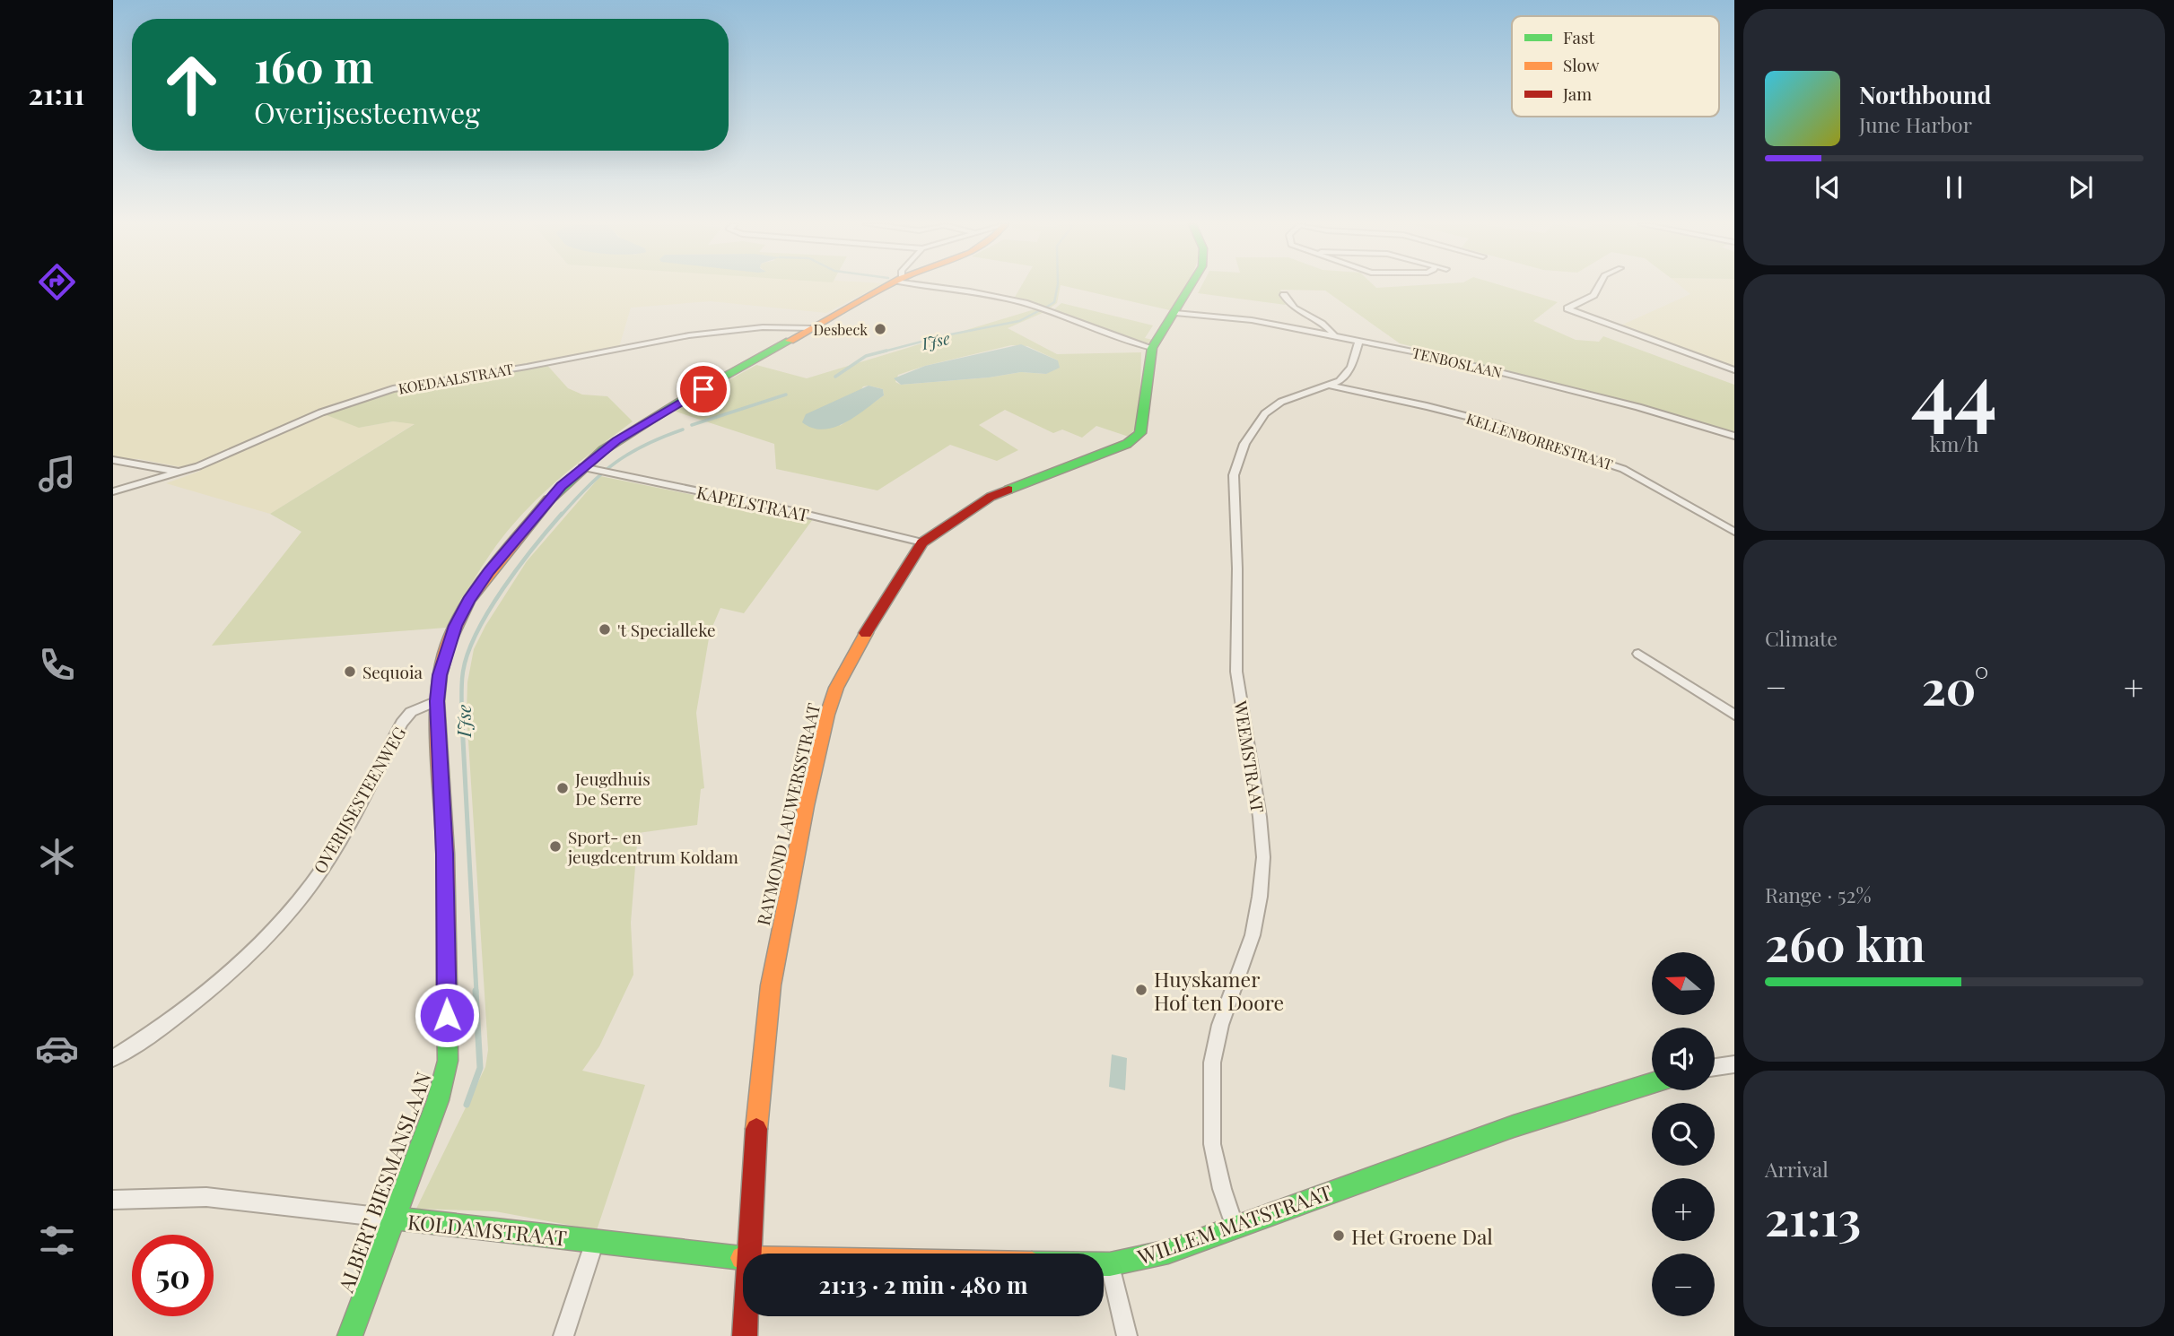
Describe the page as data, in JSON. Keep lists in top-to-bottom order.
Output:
{
  "streets": {
    "street": [
      "TENBOSLAAN",
      "KOEDAALSTRAAT",
      "KELLENBORRESTRAAT",
      "KAPELSTRAAT",
      "WEEMSTRAAT",
      "OVERIJSESTEENWEG",
      "RAYMOND LAUWERSSTRAAT",
      "ALBERT BIESMANSLAAN",
      "WILLEM MATSTRAAT",
      "KOLDAMSTRAAT"
    ]
  },
  "crossings": [
    ["TENBOSLAAN", "WEEMSTRAAT"],
    ["KELLENBORRESTRAAT", "WEEMSTRAAT"],
    ["KAPELSTRAAT", "RAYMOND LAUWERSSTRAAT"],
    ["WEEMSTRAAT", "WILLEM MATSTRAAT"],
    ["OVERIJSESTEENWEG", "ALBERT BIESMANSLAAN"],
    ["ALBERT BIESMANSLAAN", "KOLDAMSTRAAT"]
  ],
  "water": ["IJse"],
  "places": [
    "Desbeck",
    "'t Specialleke",
    "Sequoia",
    "Jeugdhuis De Serre",
    "Sport- en jeugdcentrum Koldam",
    "Huyskamer Hof ten Doore",
    "Het Groene Dal"
  ],
  "legend": ["Fast", "Slow", "Jam"],
  "north": "left",
  "page": {
    "tabs": "21:11",
    "turn": ["160 m", "Overijsesteenweg"],
    "song": ["Northbound", "June Harbor"],
    "tile": [
      ["44", "km/h"],
      "Climate",
      ["Range · 52%", "260 km"],
      ["Arrival", "21:13"]
    ],
    "heat": ["−", "20°", "+"],
    "map_buttons": ["+", "−"],
    "limit": "50",
    "trip": "21:13 · 2 min · 480 m"
  }
}
